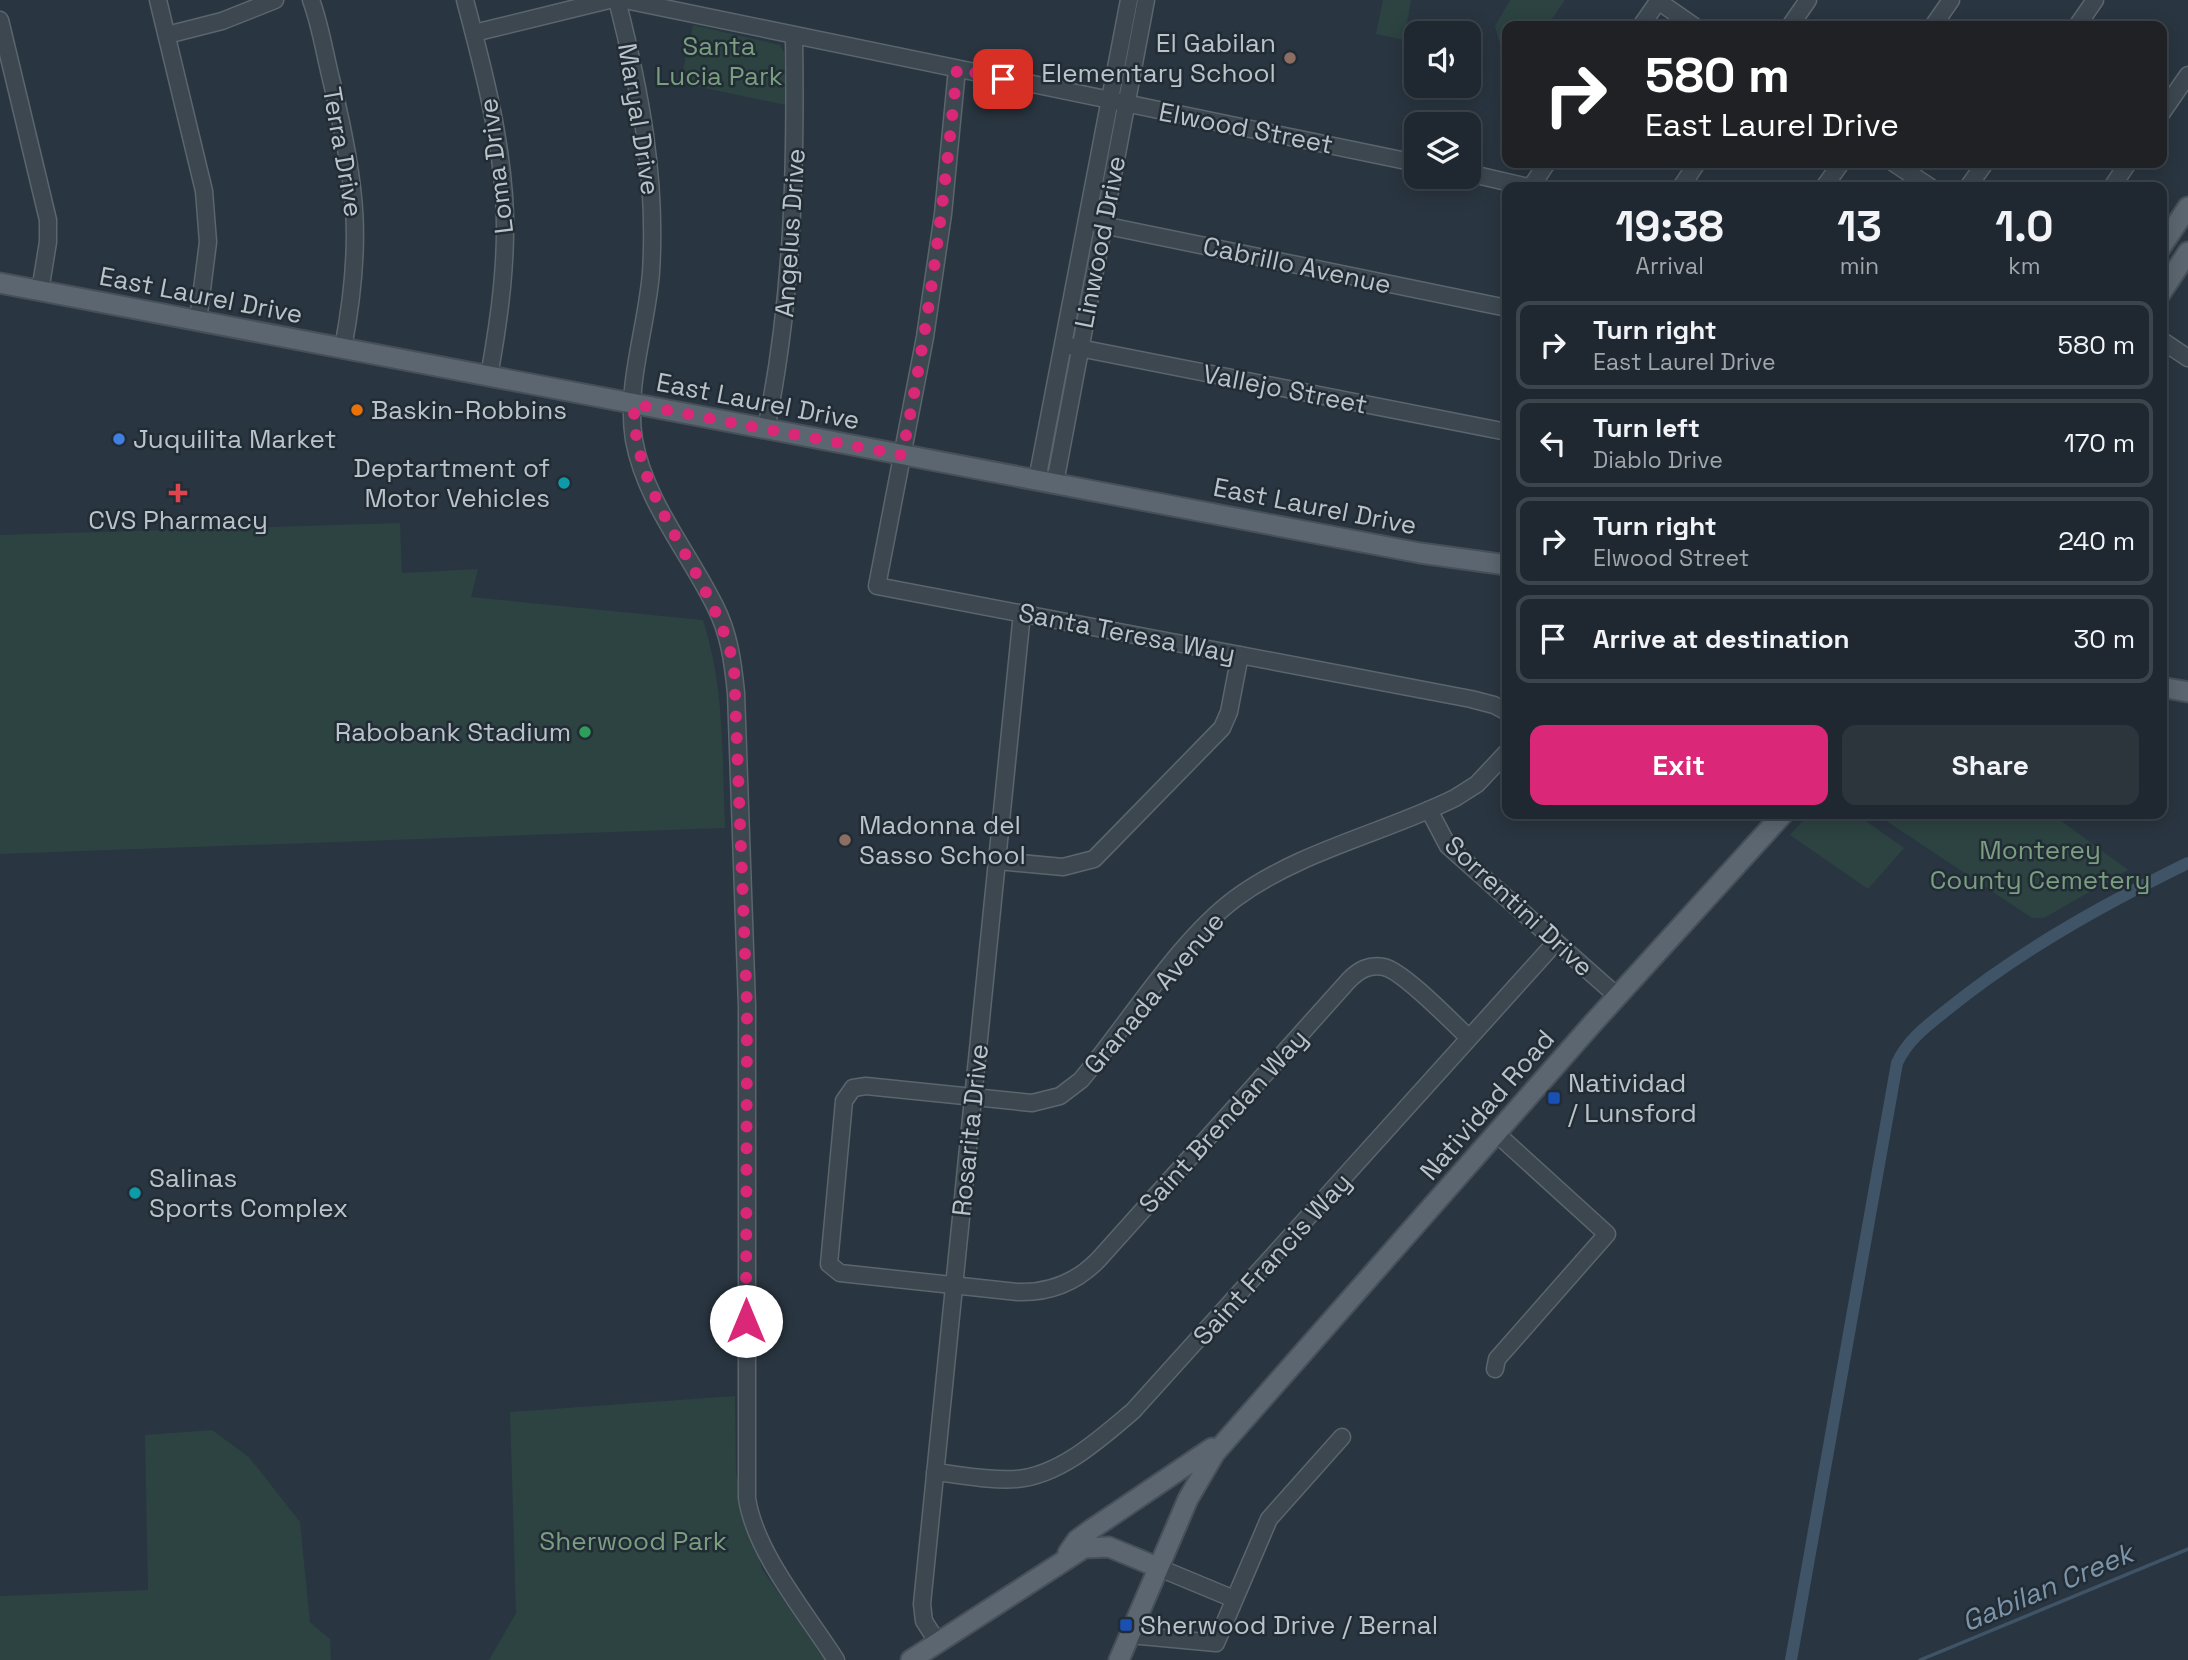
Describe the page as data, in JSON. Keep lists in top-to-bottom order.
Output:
{
  "streets": {
    "main road": ["East Laurel Drive", "Natividad Road"],
    "street": [
      "Maryal Drive",
      "Elwood Street",
      "Terra Drive",
      "Loma Drive",
      "Angelus Drive",
      "Linwood Drive",
      "Cabrillo Avenue",
      "Vallejo Street",
      "Santa Teresa Way",
      "Sorrentini Drive",
      "Granada Avenue",
      "Saint Brendan Way",
      "Rosarita Drive",
      "Saint Francis Way"
    ]
  },
  "crossings": [
    ["Maryal Drive", "East Laurel Drive"],
    ["Elwood Street", "Angelus Drive"],
    ["Elwood Street", "Linwood Drive"],
    ["Terra Drive", "East Laurel Drive"],
    ["Loma Drive", "East Laurel Drive"],
    ["Angelus Drive", "East Laurel Drive"],
    ["Linwood Drive", "Cabrillo Avenue"],
    ["Linwood Drive", "East Laurel Drive"],
    ["Linwood Drive", "Vallejo Street"],
    ["East Laurel Drive", "Santa Teresa Way"],
    ["Santa Teresa Way", "Rosarita Drive"],
    ["Sorrentini Drive", "Granada Avenue"],
    ["Sorrentini Drive", "Natividad Road"],
    ["Sorrentini Drive", "Saint Francis Way"],
    ["Granada Avenue", "Saint Brendan Way"],
    ["Granada Avenue", "Rosarita Drive"],
    ["Saint Brendan Way", "Rosarita Drive"],
    ["Saint Brendan Way", "Saint Francis Way"],
    ["Rosarita Drive", "Saint Francis Way"]
  ],
  "water": ["Gabilan Creek"],
  "parks": ["Santa Lucia Park", "Monterey County Cemetery", "Sherwood Park"],
  "places": {
    "other": [
      "El Gabilan Elementary School",
      "Baskin-Robbins",
      "Juquilita Market",
      "Deptartment of Motor Vehicles",
      "Rabobank Stadium",
      "Madonna del Sasso School",
      "Salinas Sports Complex"
    ],
    "health": ["CVS Pharmacy"],
    "transit": ["Natividad / Lunsford", "Sherwood Drive / Bernal"]
  },
  "page": {
    "turn": ["580 m", "East Laurel Drive"],
    "eta": [
      "19:38",
      "Arrival",
      "13",
      "min",
      "1.0",
      "km"
    ],
    "list": [
      {
        "name": "Turn right",
        "note": "East Laurel Drive",
        "value": "580 m"
      },
      {
        "name": "Turn left",
        "note": "Diablo Drive",
        "value": "170 m"
      },
      {
        "name": "Turn right",
        "note": "Elwood Street",
        "value": "240 m"
      },
      {
        "name": "Arrive at destination",
        "value": "30 m"
      }
    ],
    "buttons": ["Exit", "Share"]
  }
}
